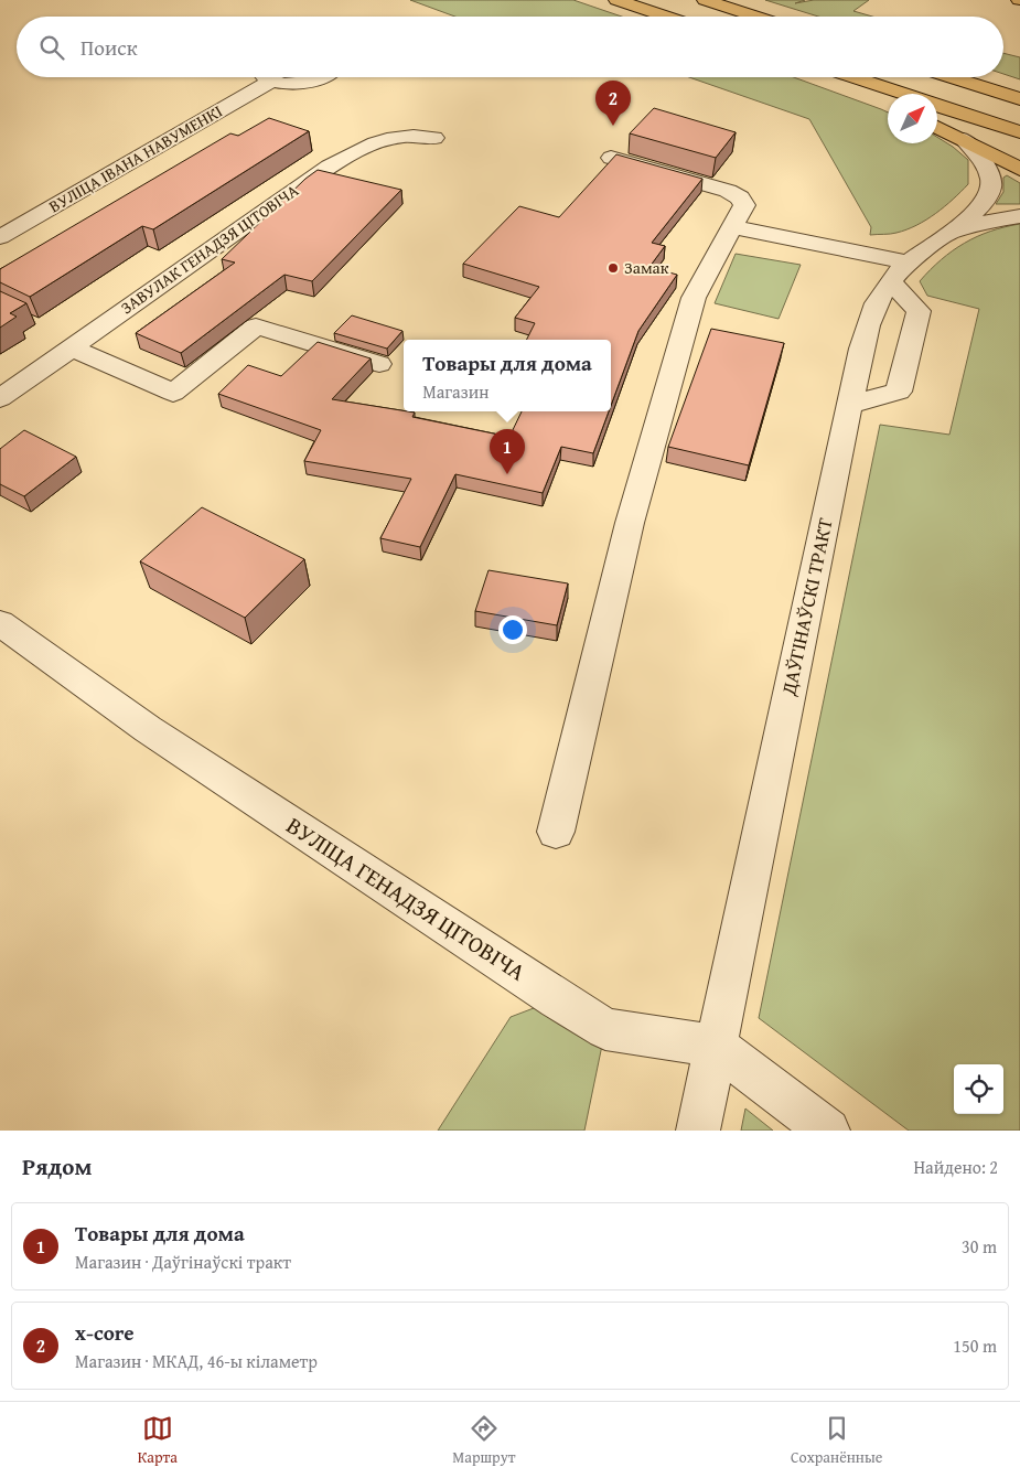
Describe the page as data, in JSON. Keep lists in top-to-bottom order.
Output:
{
  "streets": {
    "street": [
      "ВУЛІЦА ІВАНА НАВУМЕНКІ",
      "ЗАВУЛАК ГЕНАДЗЯ ЦІТОВІЧА",
      "ДАЎГІНАЎСКІ ТРАКТ",
      "ВУЛІЦА ГЕНАДЗЯ ЦІТОВІЧА"
    ]
  },
  "crossings": [
    ["ДАЎГІНАЎСКІ ТРАКТ", "ВУЛІЦА ГЕНАДЗЯ ЦІТОВІЧА"]
  ],
  "places": ["Замак"],
  "north": "top right",
  "page": {
    "search": "Поиск",
    "pins": ["2", "1"],
    "popup": ["Товары для дома", "Магазин"],
    "heading": ["Рядом", "Найдено: 2"],
    "list": [
      {
        "mark": "1",
        "name": "Товары для дома",
        "note": "Магазин · Даўгінаўскі тракт",
        "value": "30 m"
      },
      {
        "mark": "2",
        "name": "x-core",
        "note": "Магазин · МКАД, 46-ы кіламетр",
        "value": "150 m"
      }
    ],
    "nav": ["Карта", "Маршрут", "Сохранённые"]
  }
}
